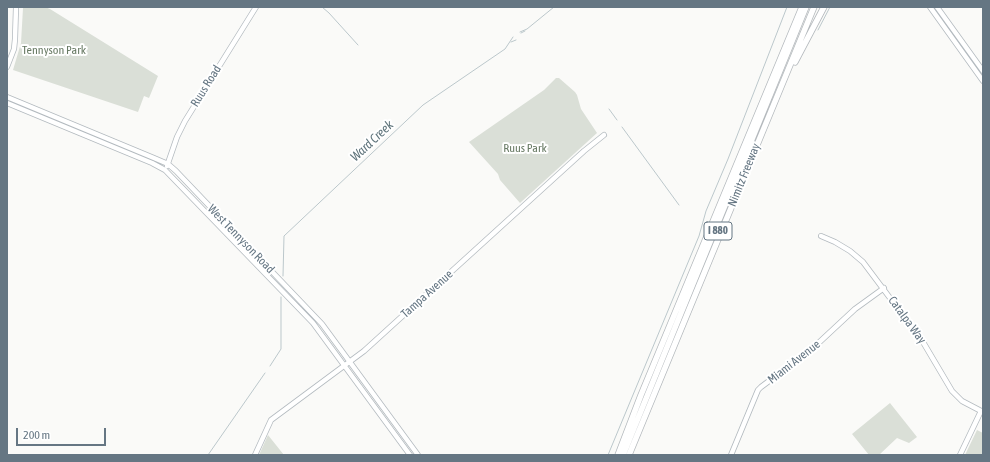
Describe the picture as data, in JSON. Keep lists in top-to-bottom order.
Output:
{
  "streets": {
    "highway": ["Nimitz Freeway", "I 880"],
    "main road": [
      "Ruus Road",
      "West Tennyson Road",
      "Tampa Avenue",
      "Catalpa Way",
      "Miami Avenue"
    ]
  },
  "crossings": [
    ["Ruus Road", "West Tennyson Road"],
    ["West Tennyson Road", "Tampa Avenue"],
    ["Catalpa Way", "Miami Avenue"]
  ],
  "water": ["Ward Creek"],
  "parks": ["Tennyson Park", "Ruus Park"],
  "scale_bar": "200 m"
}
